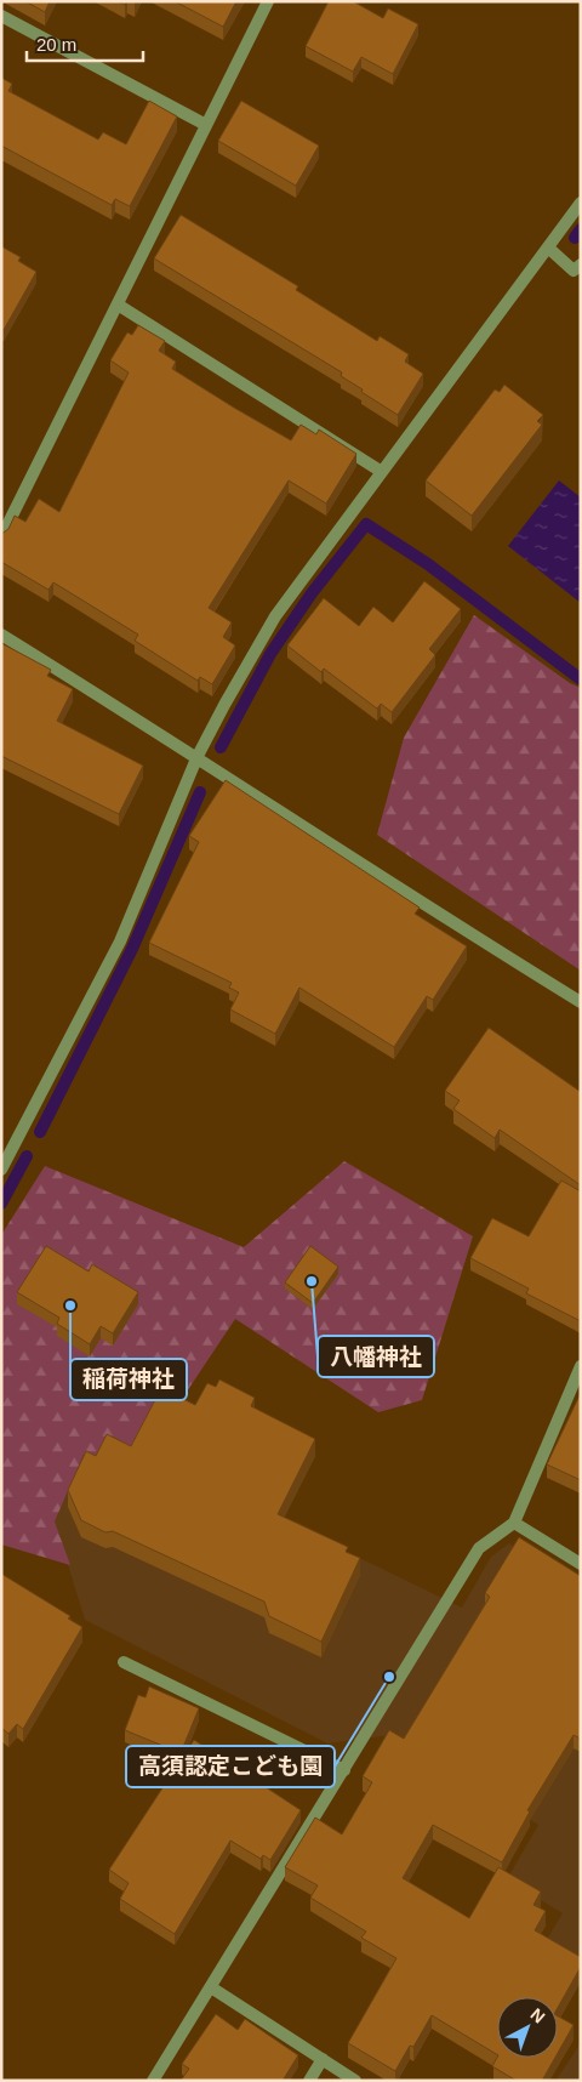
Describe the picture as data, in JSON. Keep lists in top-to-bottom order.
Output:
{
  "places": ["八幡神社", "稲荷神社", "高須認定こども園"],
  "scale_bar": "20 m",
  "north": "top right"
}
